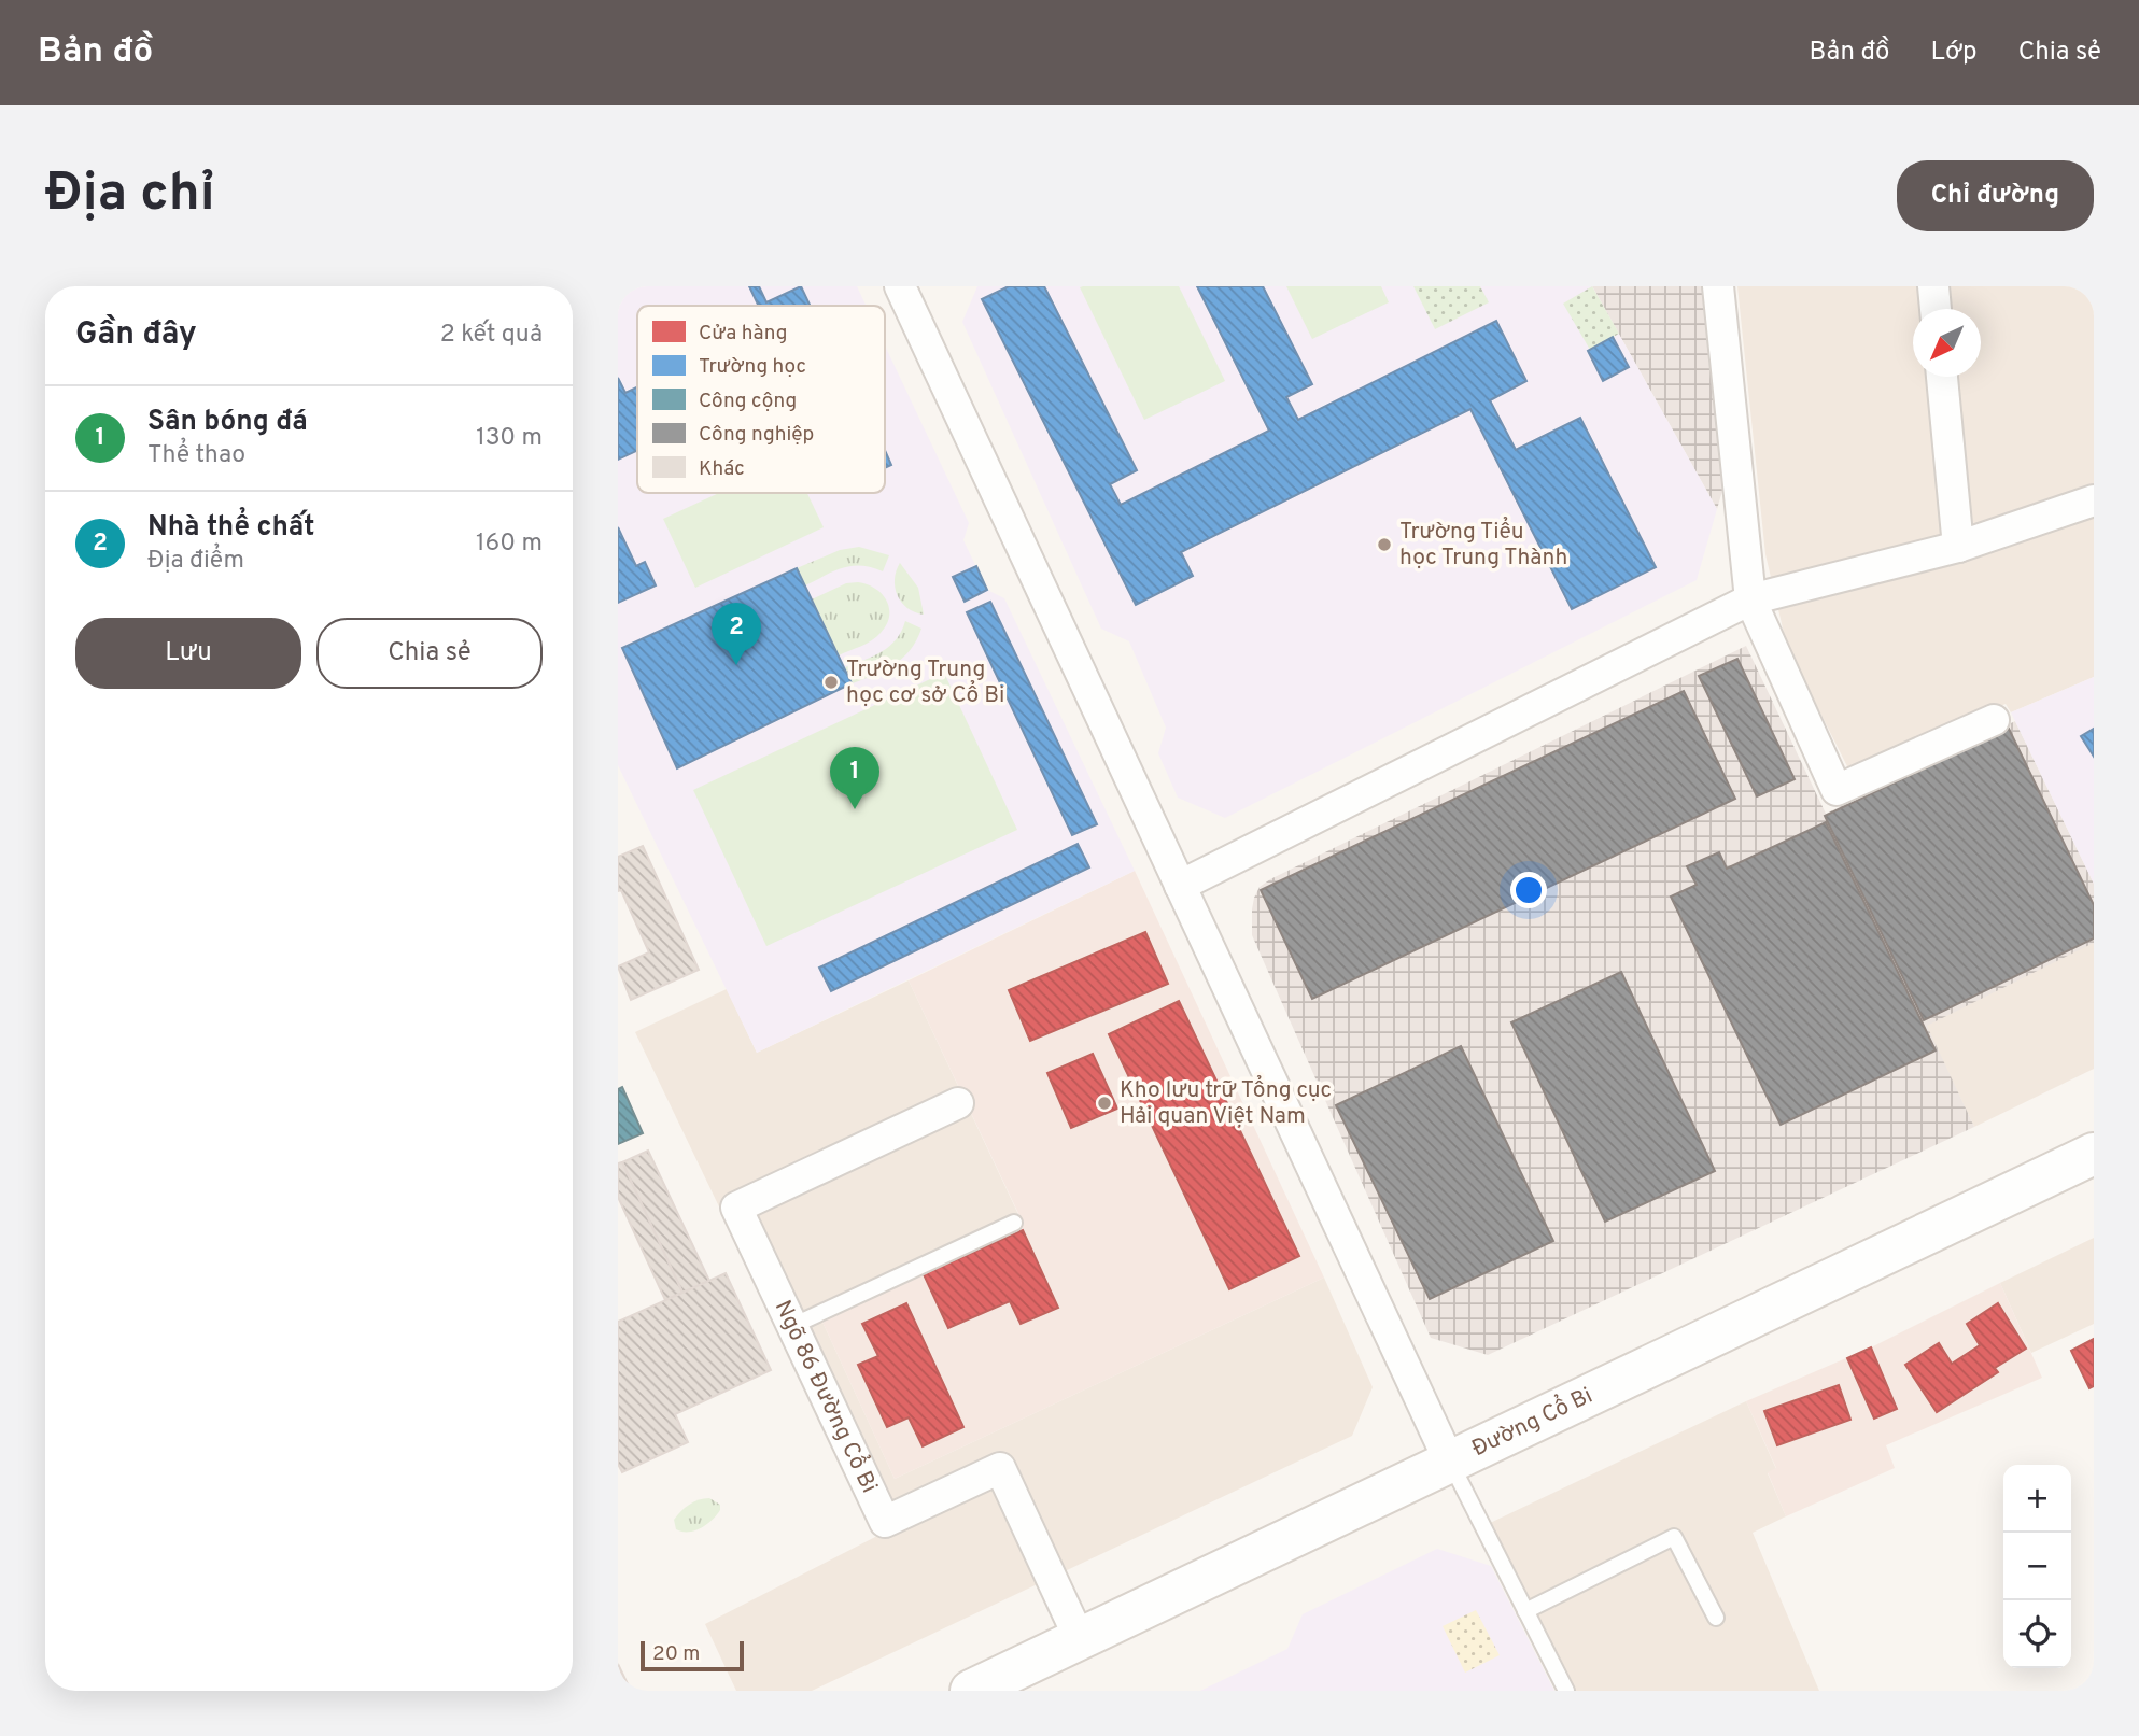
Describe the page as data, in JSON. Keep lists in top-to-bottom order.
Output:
{
  "streets": {
    "main road": ["Đường Cổ Bi"],
    "street": ["Ngõ 86 Đường Cổ Bi"]
  },
  "crossings": [
    ["Ngõ 86 Đường Cổ Bi", "Đường Cổ Bi"]
  ],
  "places": ["Trường Tiểu học Trung Thành", "Trường Trung học cơ sở Cổ Bi", "Kho lưu trữ Tổng cục Hải quan Việt Nam"],
  "legend": [
    "Cửa hàng",
    "Trường học",
    "Công cộng",
    "Công nghiệp",
    "Khác"
  ],
  "scale_bar": "20 m",
  "north": "bottom left",
  "page": {
    "header": "Bản đồ",
    "nav": ["Bản đồ", "Lớp", "Chia sẻ"],
    "buttons": [
      "Chỉ đường",
      ["Lưu", "Chia sẻ"]
    ],
    "title": "Địa chỉ",
    "heading": ["Gần đây", "2 kết quả"],
    "list": [
      {
        "mark": "1",
        "name": "Sân bóng đá",
        "note": "Thể thao",
        "value": "130 m"
      },
      {
        "mark": "2",
        "name": "Nhà thể chất",
        "note": "Địa điểm",
        "value": "160 m"
      }
    ],
    "pins": ["2", "1"],
    "map_buttons": ["+", "−"],
    "scale": "20 m"
  }
}
